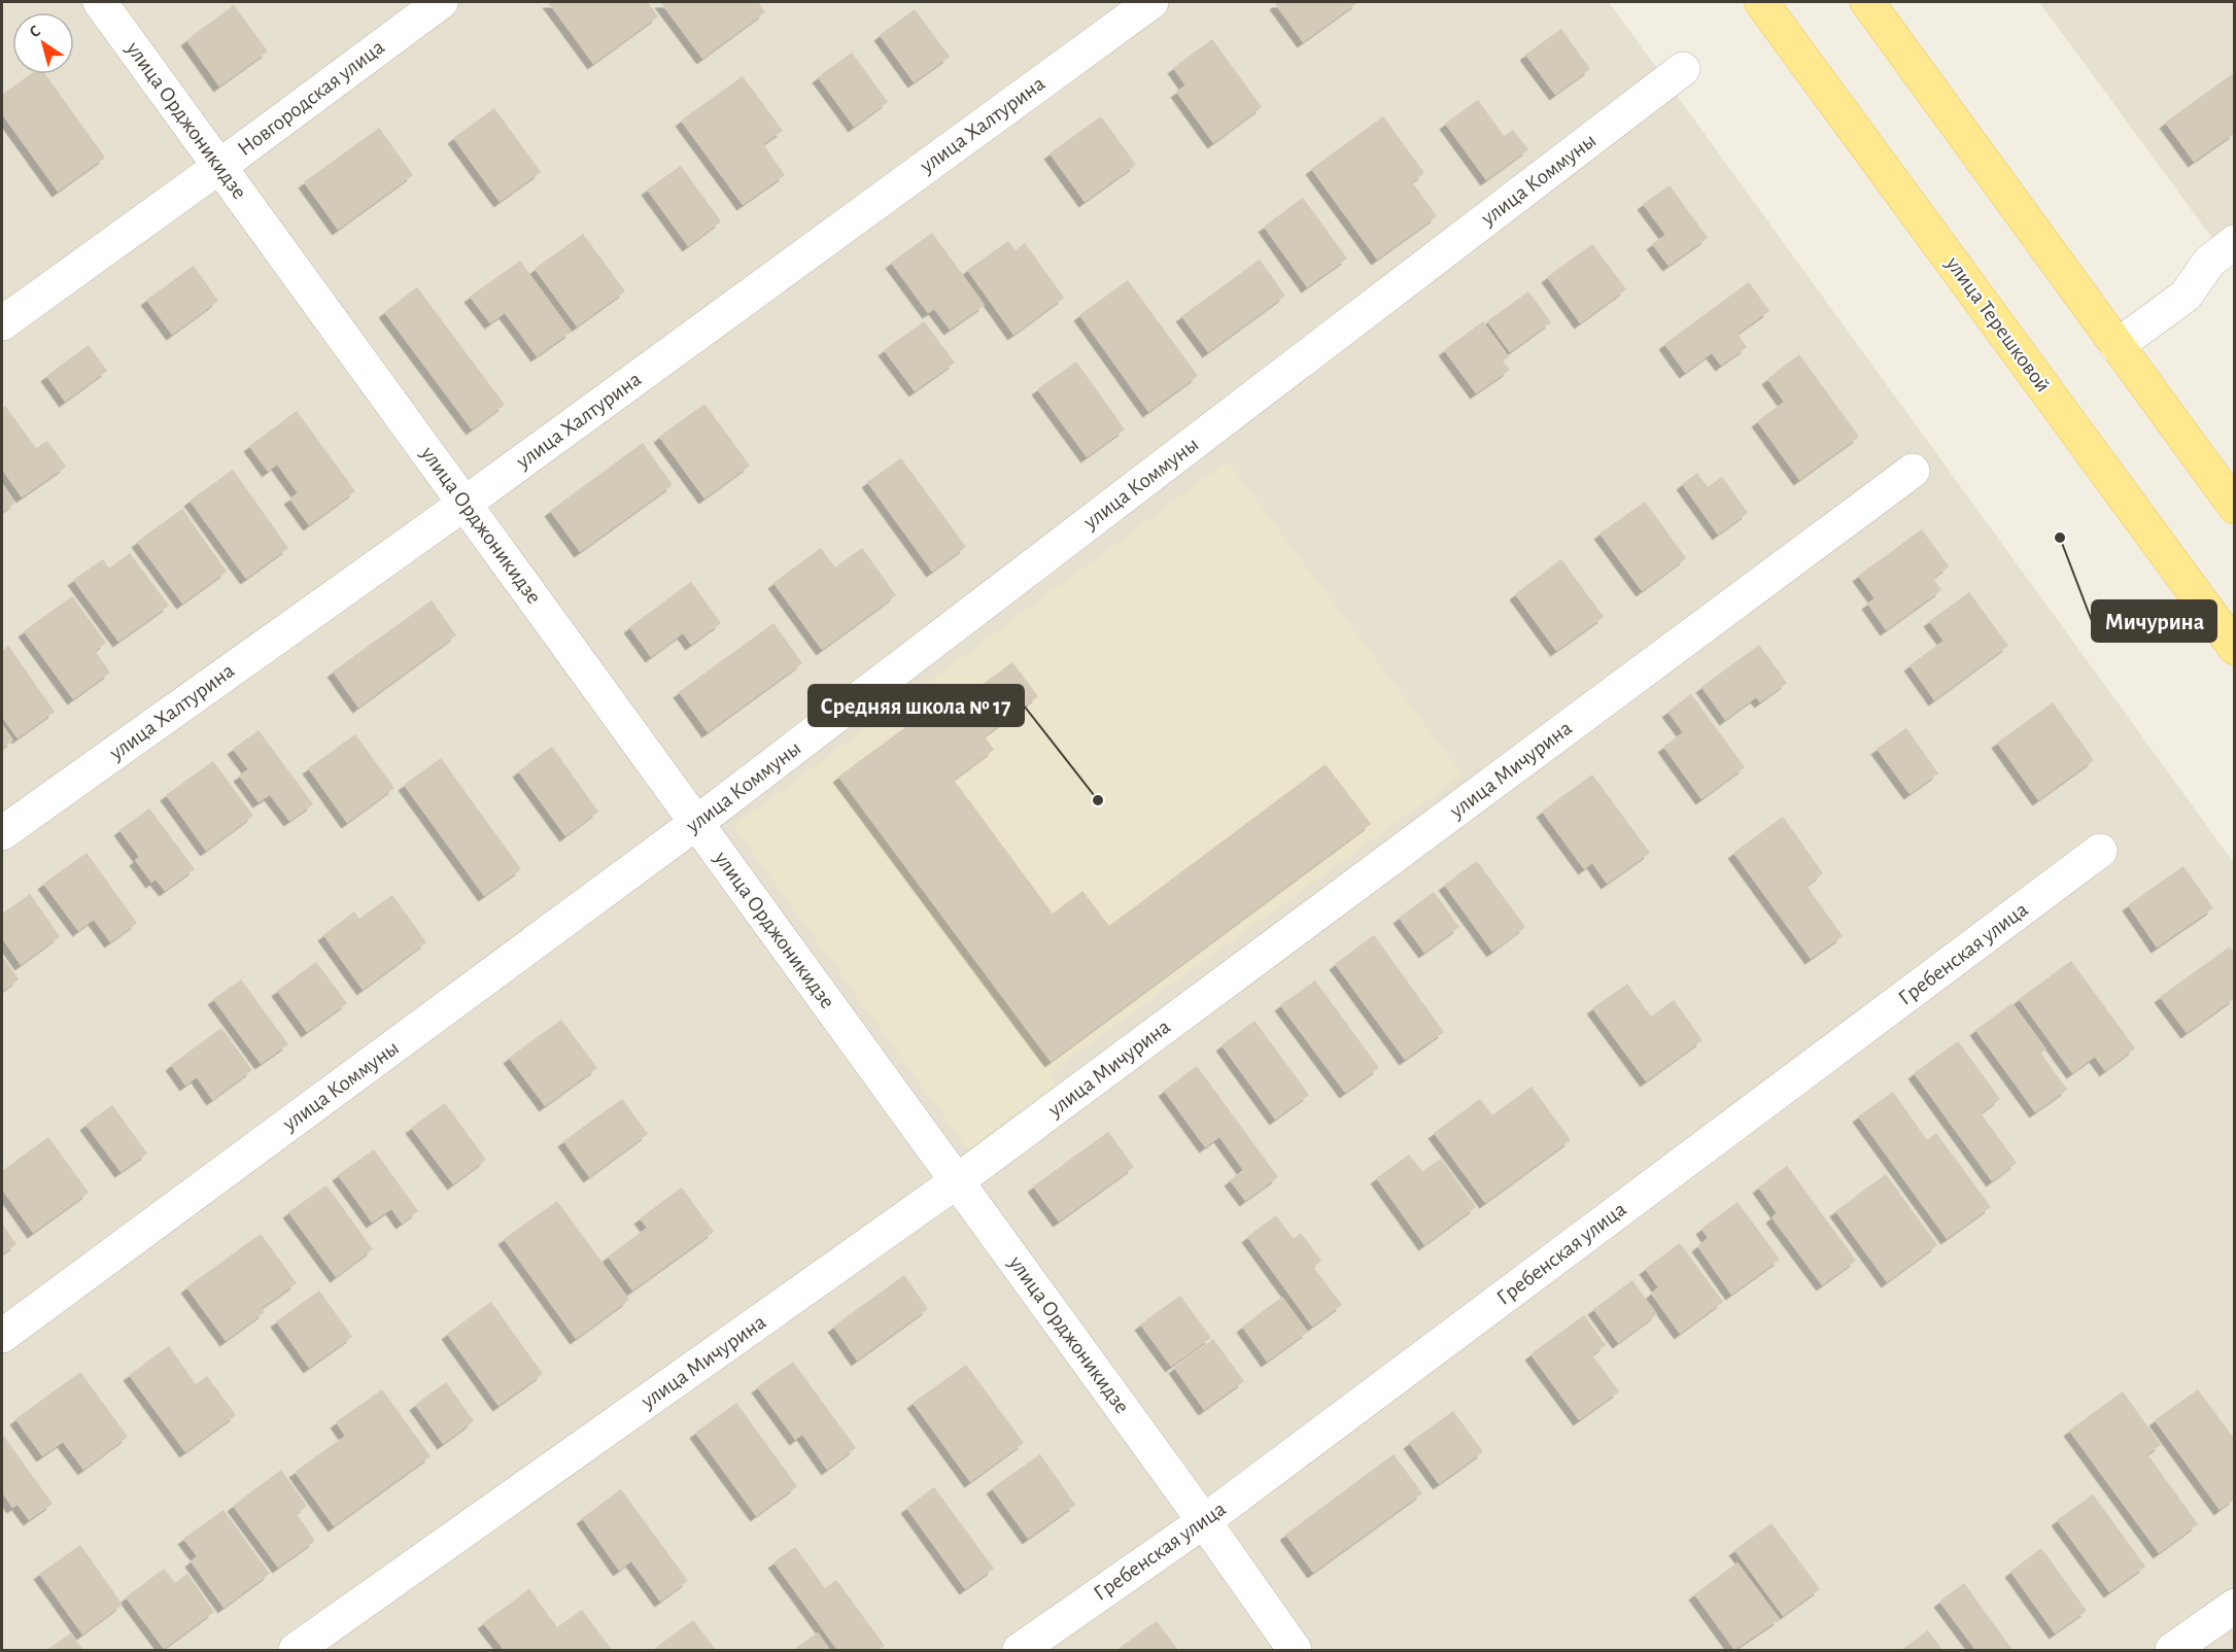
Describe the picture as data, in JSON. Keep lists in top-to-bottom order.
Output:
{
  "streets": {
    "main road": ["улица Терешковой"],
    "street": [
      "Новгородская улица",
      "улица Орджоникидзе",
      "улица Халтурина",
      "улица Коммуны",
      "улица Мичурина",
      "Гребенская улица"
    ]
  },
  "crossings": [
    ["Новгородская улица", "улица Орджоникидзе"],
    ["улица Орджоникидзе", "улица Халтурина"],
    ["улица Орджоникидзе", "улица Коммуны"],
    ["улица Орджоникидзе", "улица Мичурина"],
    ["улица Орджоникидзе", "Гребенская улица"]
  ],
  "places": ["Мичурина", "Средняя школа № 17"],
  "north": "top left"
}
